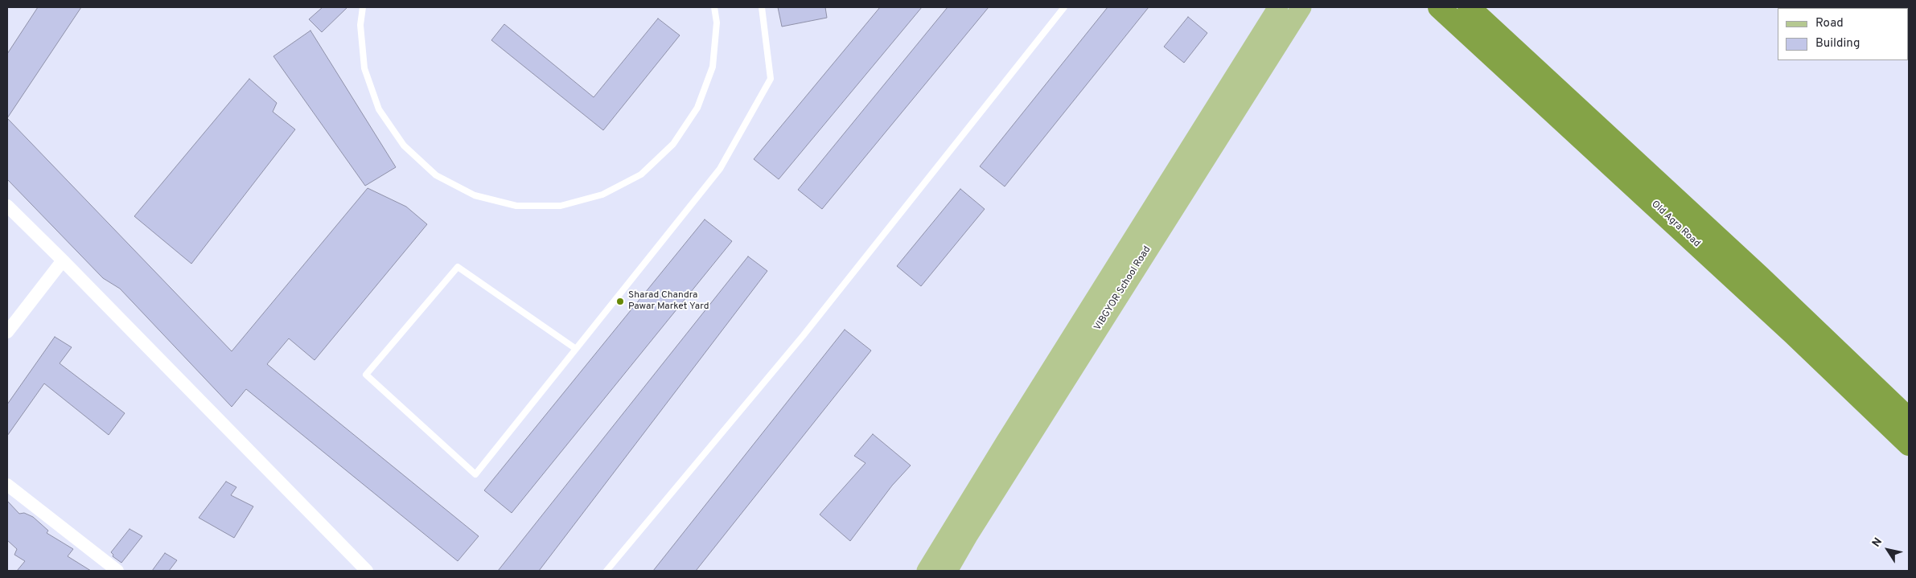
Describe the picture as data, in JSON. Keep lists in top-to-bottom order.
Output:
{
  "streets": {
    "highway": ["Old Agra Road"],
    "main road": ["VIBGYOR School Road"]
  },
  "places": ["Sharad Chandra Pawar Market Yard"],
  "legend": ["Road", "Building"],
  "north": "top left"
}
